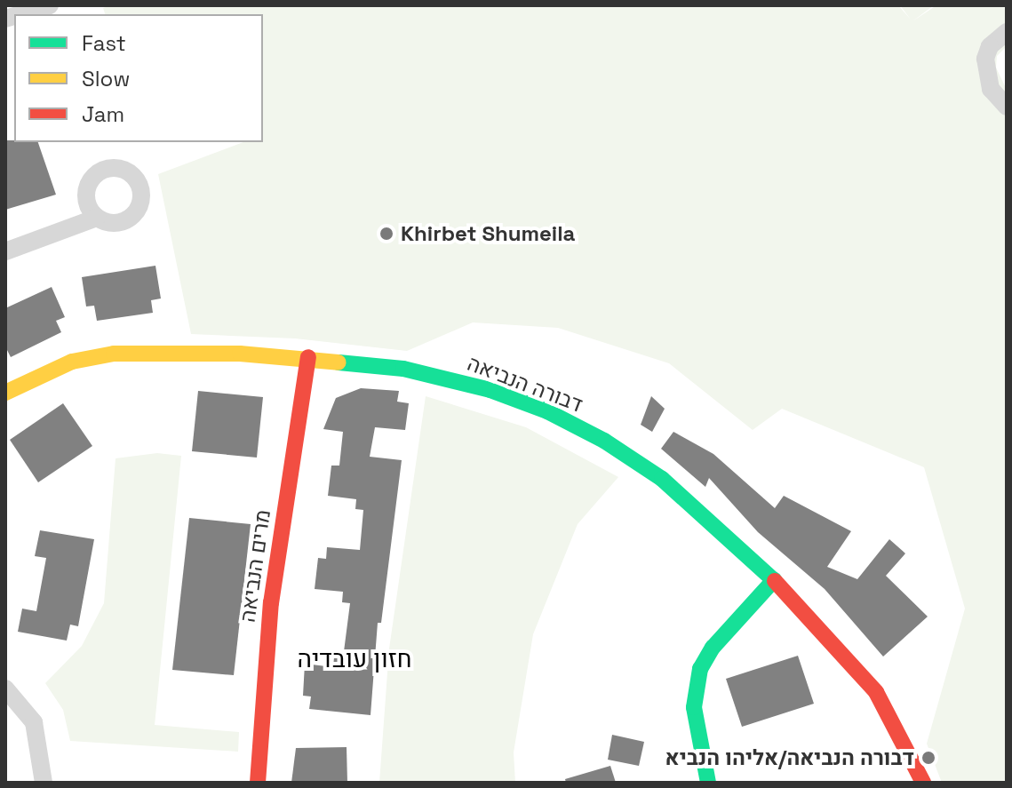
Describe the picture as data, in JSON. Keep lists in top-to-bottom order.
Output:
{
  "streets": {
    "street": ["דבורה הנביאה", "מרים הנביאה"]
  },
  "crossings": [
    ["דבורה הנביאה", "מרים הנביאה"]
  ],
  "districts": ["חזון עובדיה"],
  "places": ["Khirbet Shumeila", "דבורה הנביאה/אליהו הנביא"],
  "legend": ["Fast", "Slow", "Jam"]
}
